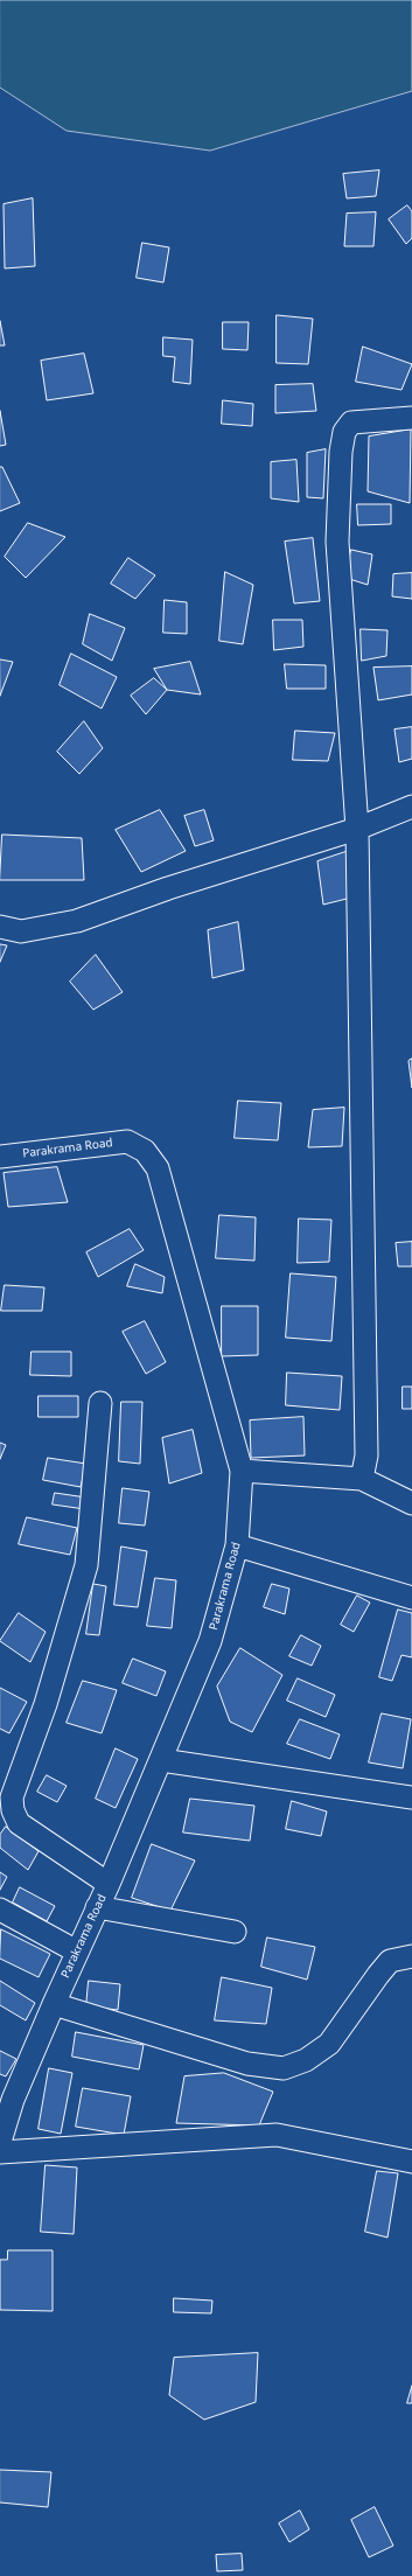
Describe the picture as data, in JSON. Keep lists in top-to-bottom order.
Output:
{
  "streets": {
    "street": ["Parakrama Road"]
  }
}
